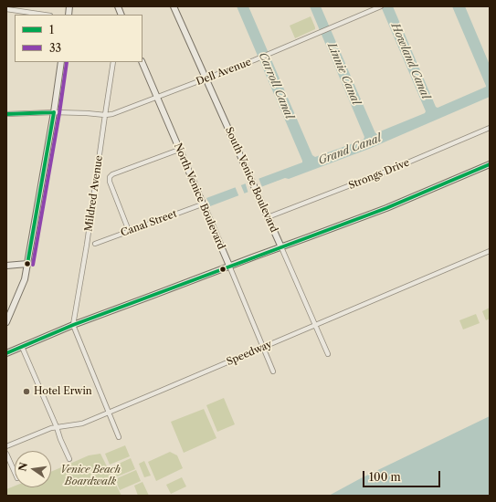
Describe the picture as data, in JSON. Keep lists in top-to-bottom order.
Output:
{
  "streets": {
    "main road": ["South Venice Boulevard", "North Venice Boulevard"],
    "street": [
      "Dell Avenue",
      "Strongs Drive",
      "Mildred Avenue",
      "Canal Street",
      "Speedway"
    ]
  },
  "crossings": [
    ["Dell Avenue", "South Venice Boulevard"],
    ["Dell Avenue", "Mildred Avenue"],
    ["Dell Avenue", "North Venice Boulevard"],
    ["Strongs Drive", "South Venice Boulevard"],
    ["South Venice Boulevard", "Speedway"],
    ["North Venice Boulevard", "Canal Street"],
    ["North Venice Boulevard", "Speedway"]
  ],
  "water": [
    "Howland Canal",
    "Linnie Canal",
    "Carroll Canal",
    "Grand Canal"
  ],
  "parks": ["Venice Beach Boardwalk"],
  "places": ["Hotel Erwin"],
  "lines": ["transit line 33", "transit line 1"],
  "legend": ["1", "33"],
  "scale_bar": "100 m",
  "north": "left"
}
